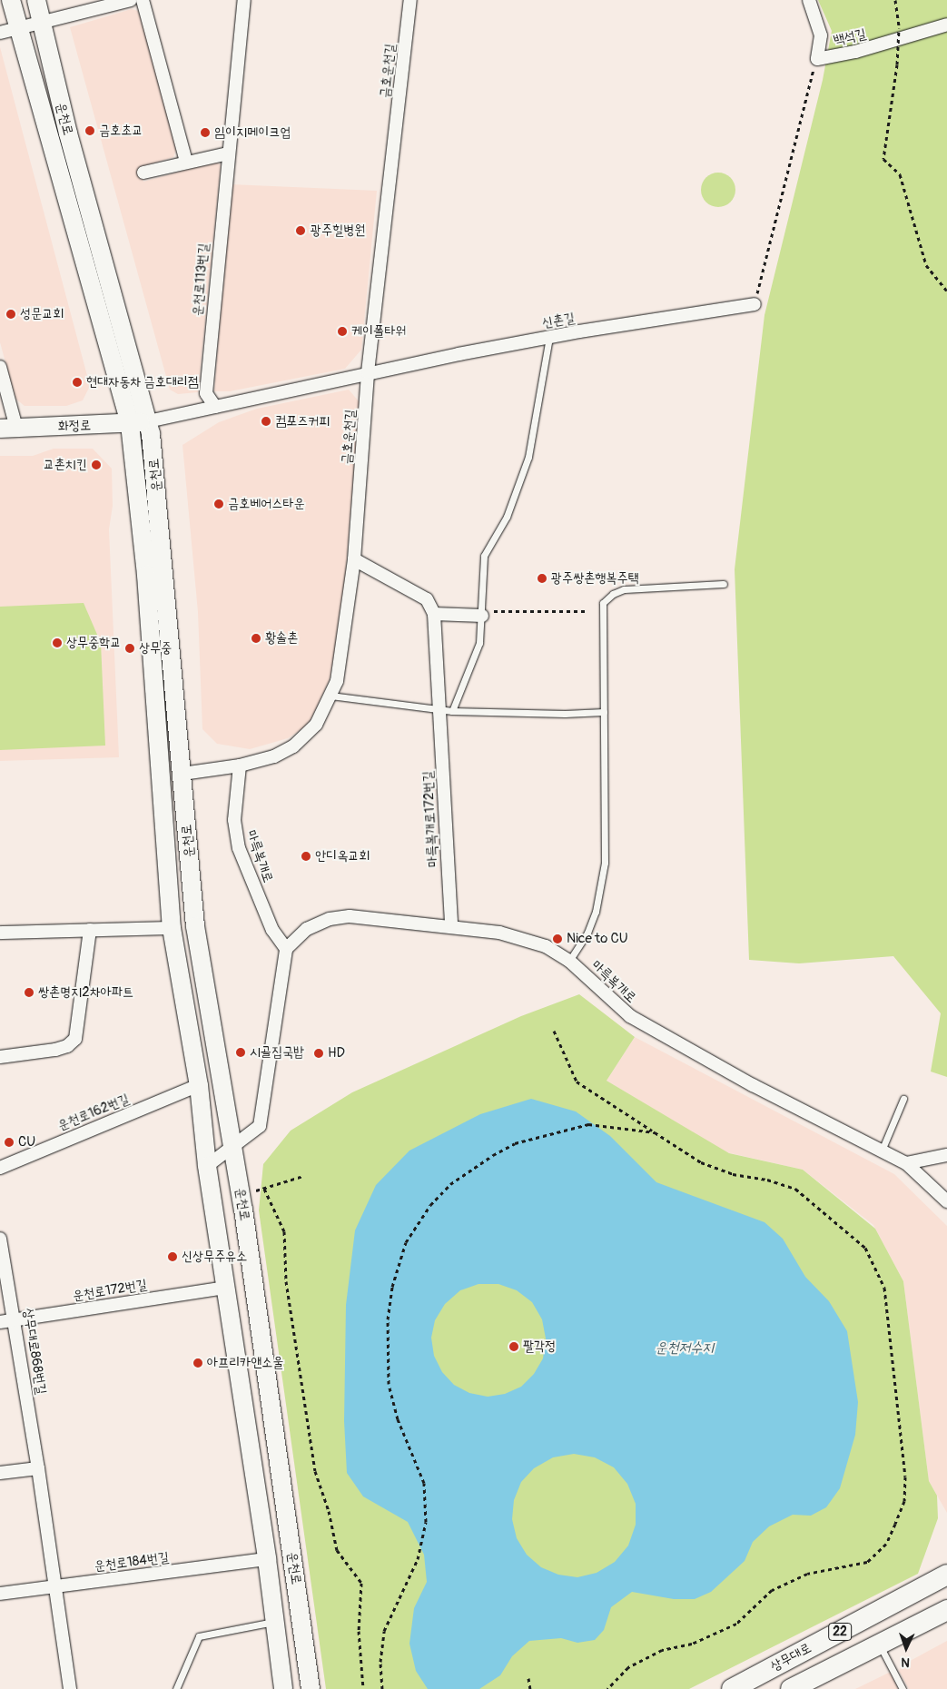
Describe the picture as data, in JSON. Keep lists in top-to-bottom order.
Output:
{
  "streets": {
    "main road": ["22", "상무대로"],
    "street": [
      "백석길",
      "금호운천길",
      "운천로",
      "운천로113번길",
      "신촌길",
      "화정로",
      "마륵복개로172번길",
      "마륵복개로",
      "운천로162번길",
      "운천로172번길",
      "상무대로868번길",
      "운천로184번길"
    ]
  },
  "crossings": [
    ["금호운천길", "운천로"],
    ["금호운천길", "신촌길"],
    ["금호운천길", "마륵복개로"],
    ["운천로", "화정로"],
    ["운천로", "운천로162번길"],
    ["운천로", "운천로172번길"],
    ["운천로", "운천로184번길"],
    ["마륵복개로172번길", "마륵복개로"],
    ["운천로172번길", "상무대로868번길"],
    ["상무대로868번길", "운천로184번길"]
  ],
  "water": ["운천저수지"],
  "places": [
    "금호초교",
    "임이지메이크업",
    "광주힐병원",
    "성문교회",
    "케이폴타워",
    "현대자동차 금호대리점",
    "컴포즈커피",
    "교촌치킨",
    "금호베어스타운",
    "광주쌍촌행복주택",
    "황솔촌",
    "상무중학교",
    "상무중",
    "안디옥교회",
    "Nice to CU",
    "쌍촌명지2차아파트",
    "시골집국밥",
    "HD",
    "CU",
    "신상무주유소",
    "팔각정",
    "아프리카앤소울"
  ],
  "north": "bottom"
}
